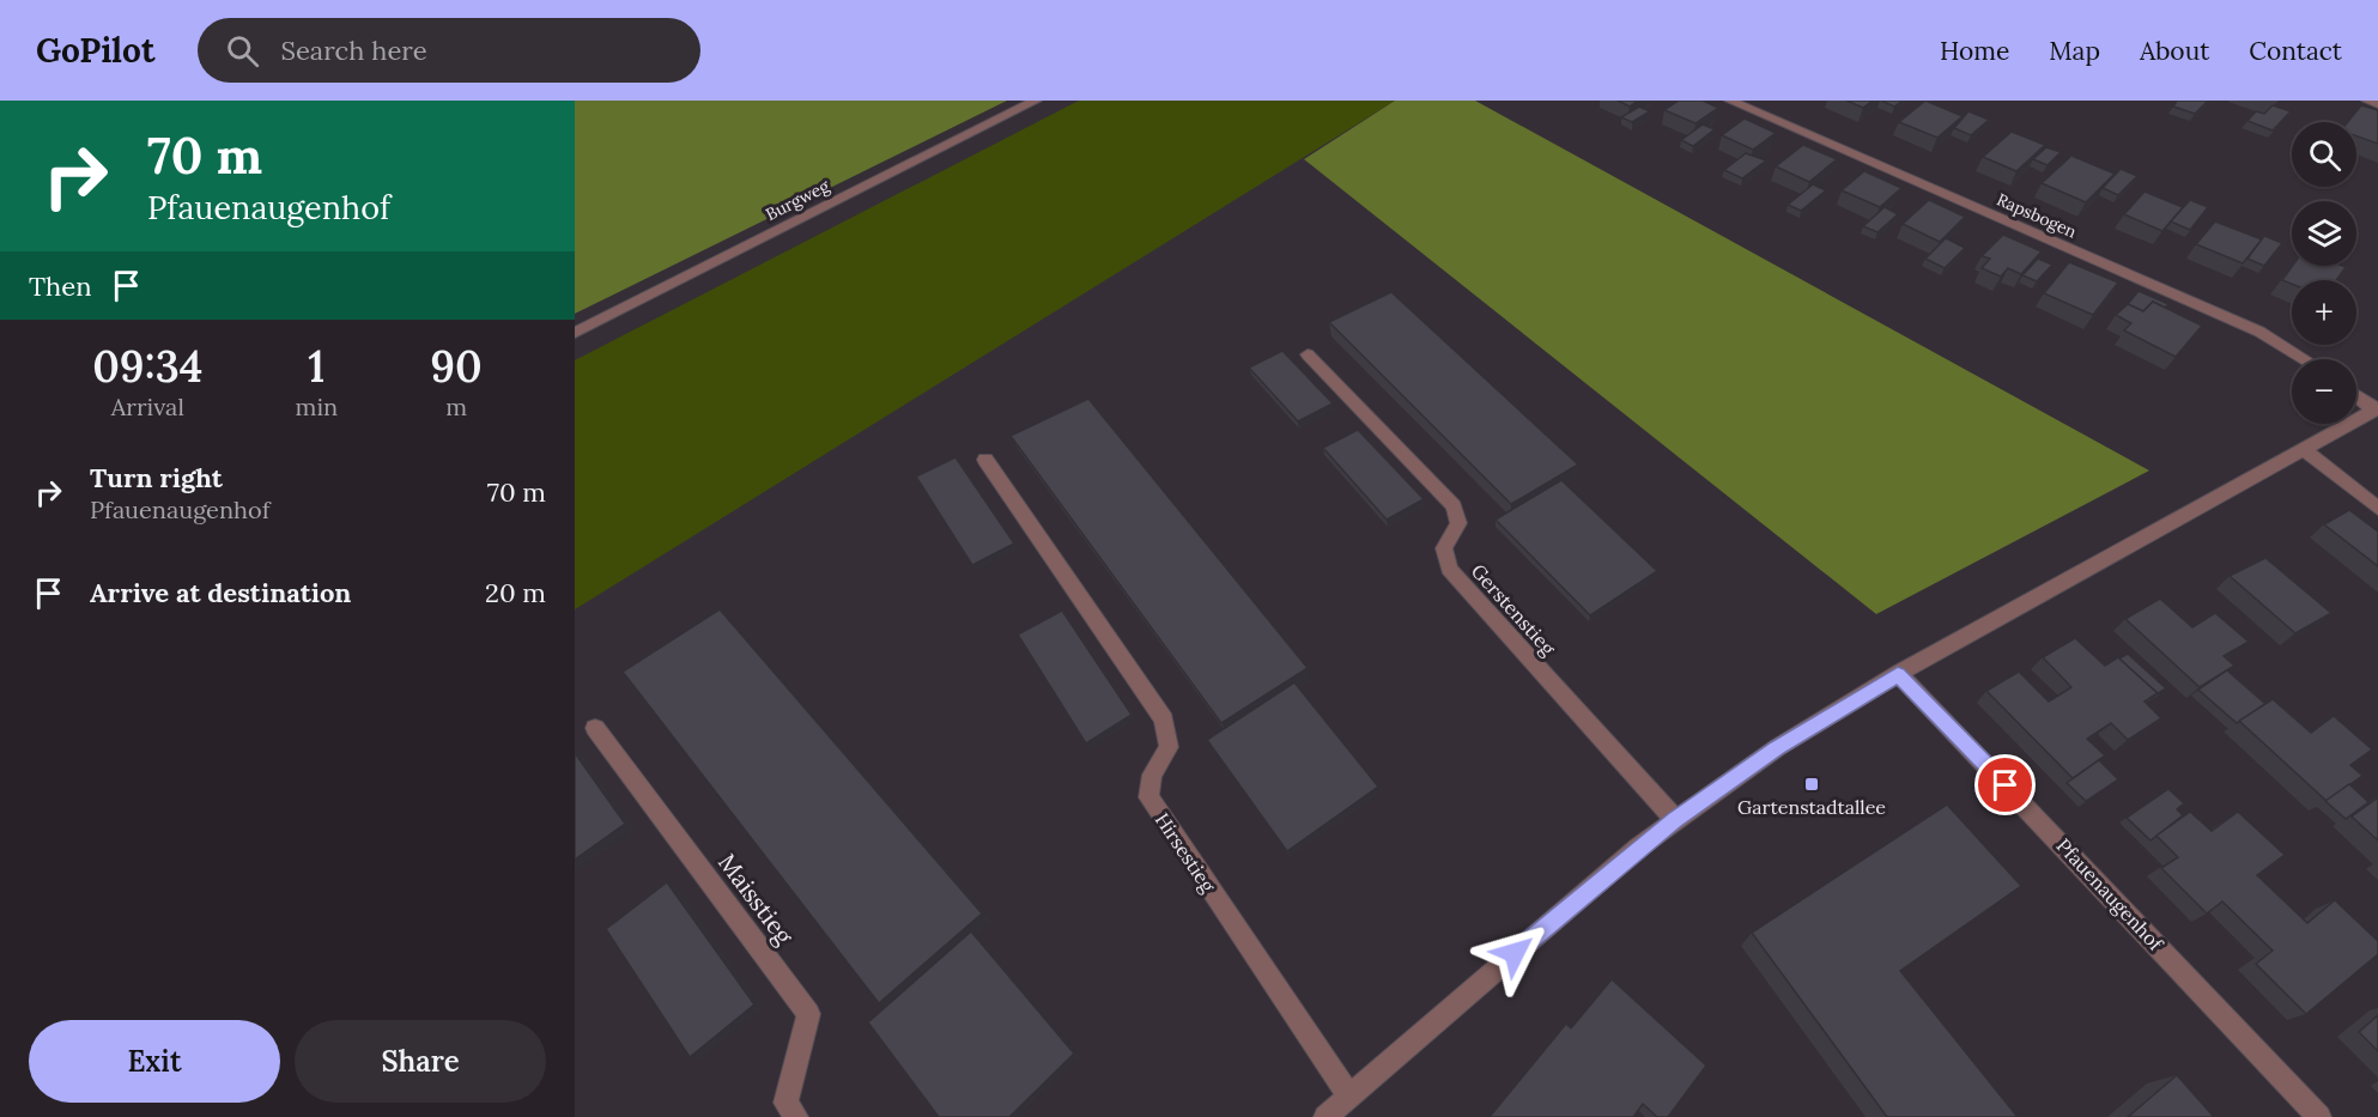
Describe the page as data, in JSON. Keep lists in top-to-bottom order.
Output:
{
  "streets": {
    "street": [
      "Burgweg",
      "Rapsbogen",
      "Gerstenstieg",
      "Hirsestieg",
      "Pfauenaugenhof",
      "Maisstieg"
    ]
  },
  "places": {
    "transit": ["Gartenstadtallee"]
  },
  "page": {
    "header": "GoPilot",
    "search": "Search here",
    "nav": [
      "Home",
      "Map",
      "About",
      "Contact"
    ],
    "turn": ["70 m", "Pfauenaugenhof"],
    "map_buttons": ["+", "−"],
    "then": "Then",
    "eta": [
      "09:34",
      "Arrival",
      "1",
      "min",
      "90",
      "m"
    ],
    "list": [
      {
        "name": "Turn right",
        "note": "Pfauenaugenhof",
        "value": "70 m"
      },
      {
        "name": "Arrive at destination",
        "value": "20 m"
      }
    ],
    "buttons": ["Exit", "Share"]
  }
}
